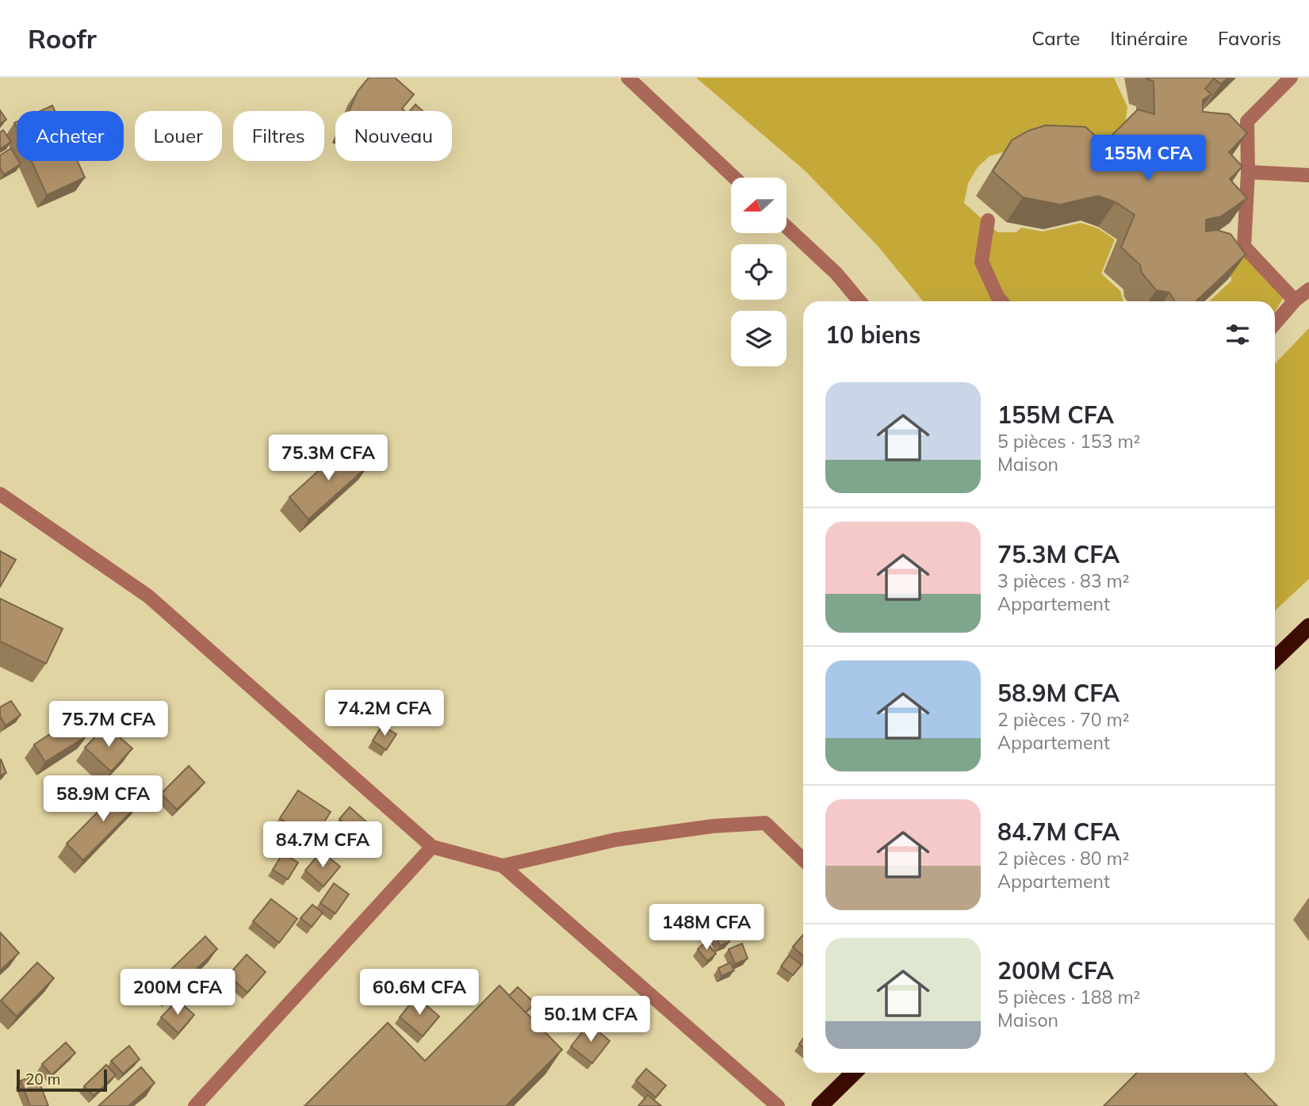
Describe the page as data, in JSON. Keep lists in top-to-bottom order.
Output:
{
  "scale_bar": "20 m",
  "north": "left",
  "page": {
    "header": "Roofr",
    "nav": ["Carte", "Itinéraire", "Favoris"],
    "chip": [
      "Acheter",
      "Louer",
      "Filtres",
      "Nouveau"
    ],
    "price": [
      "155M CFA",
      "75.3M CFA",
      "74.2M CFA",
      "75.7M CFA",
      "58.9M CFA",
      "84.7M CFA",
      "148M CFA",
      "200M CFA",
      "60.6M CFA",
      "50.1M CFA"
    ],
    "heading": "10 biens",
    "list": [
      {
        "name": "155M CFA",
        "note": "5 pièces · 153 m² · Maison"
      },
      {
        "name": "75.3M CFA",
        "note": "3 pièces · 83 m² · Appartement"
      },
      {
        "name": "58.9M CFA",
        "note": "2 pièces · 70 m² · Appartement"
      },
      {
        "name": "84.7M CFA",
        "note": "2 pièces · 80 m² · Appartement"
      },
      {
        "name": "200M CFA",
        "note": "5 pièces · 188 m² · Maison"
      }
    ],
    "scale": "20 m"
  }
}
